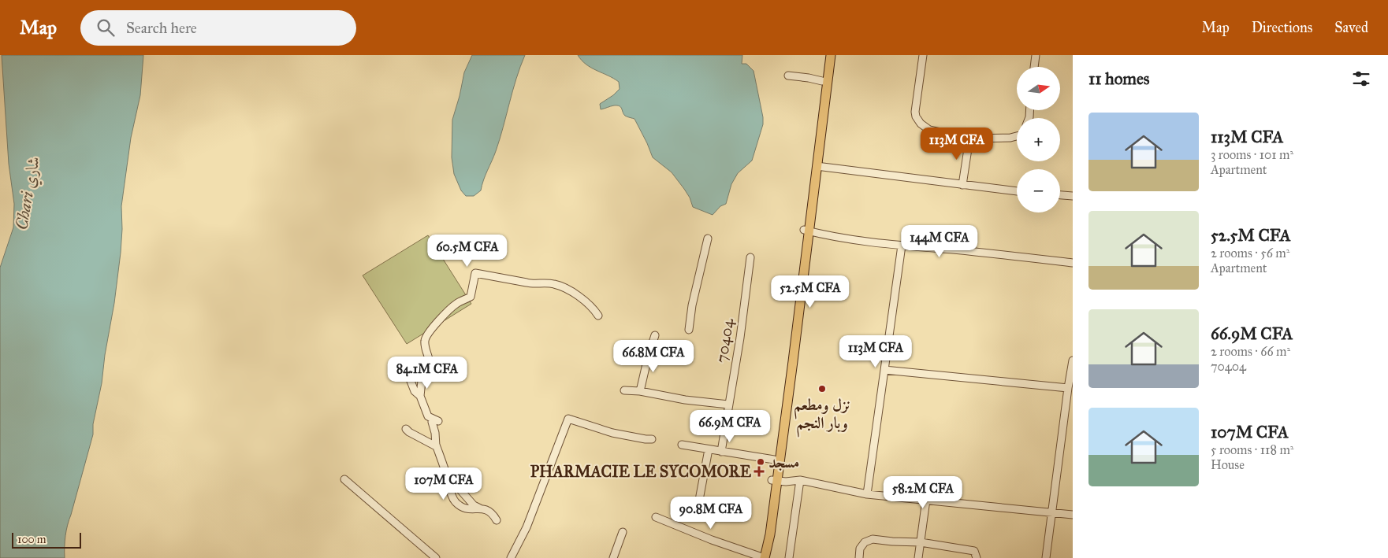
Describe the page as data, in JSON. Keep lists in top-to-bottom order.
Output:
{
  "streets": {
    "street": ["70404"]
  },
  "water": ["Chari شاري"],
  "places": {
    "other": ["نزل ومطعم وبار النجم", "مسجد"],
    "health": ["PHARMACIE LE SYCOMORE"]
  },
  "scale_bar": "100 m",
  "north": "right",
  "page": {
    "header": "Map",
    "search": "Search here",
    "nav": ["Map", "Directions", "Saved"],
    "heading": "11 homes",
    "map_buttons": ["+", "−"],
    "list": [
      {
        "name": "113M CFA",
        "note": "3 rooms · 101 m² · Apartment"
      },
      {
        "name": "52.5M CFA",
        "note": "2 rooms · 56 m² · Apartment"
      },
      {
        "name": "66.9M CFA",
        "note": "2 rooms · 66 m² · 70404"
      },
      {
        "name": "107M CFA",
        "note": "5 rooms · 118 m² · House"
      }
    ],
    "price": [
      "113M CFA",
      "144M CFA",
      "60.5M CFA",
      "52.5M CFA",
      "113M CFA",
      "66.8M CFA",
      "84.1M CFA",
      "66.9M CFA",
      "107M CFA",
      "58.2M CFA",
      "90.8M CFA"
    ],
    "scale": "100 m"
  }
}
